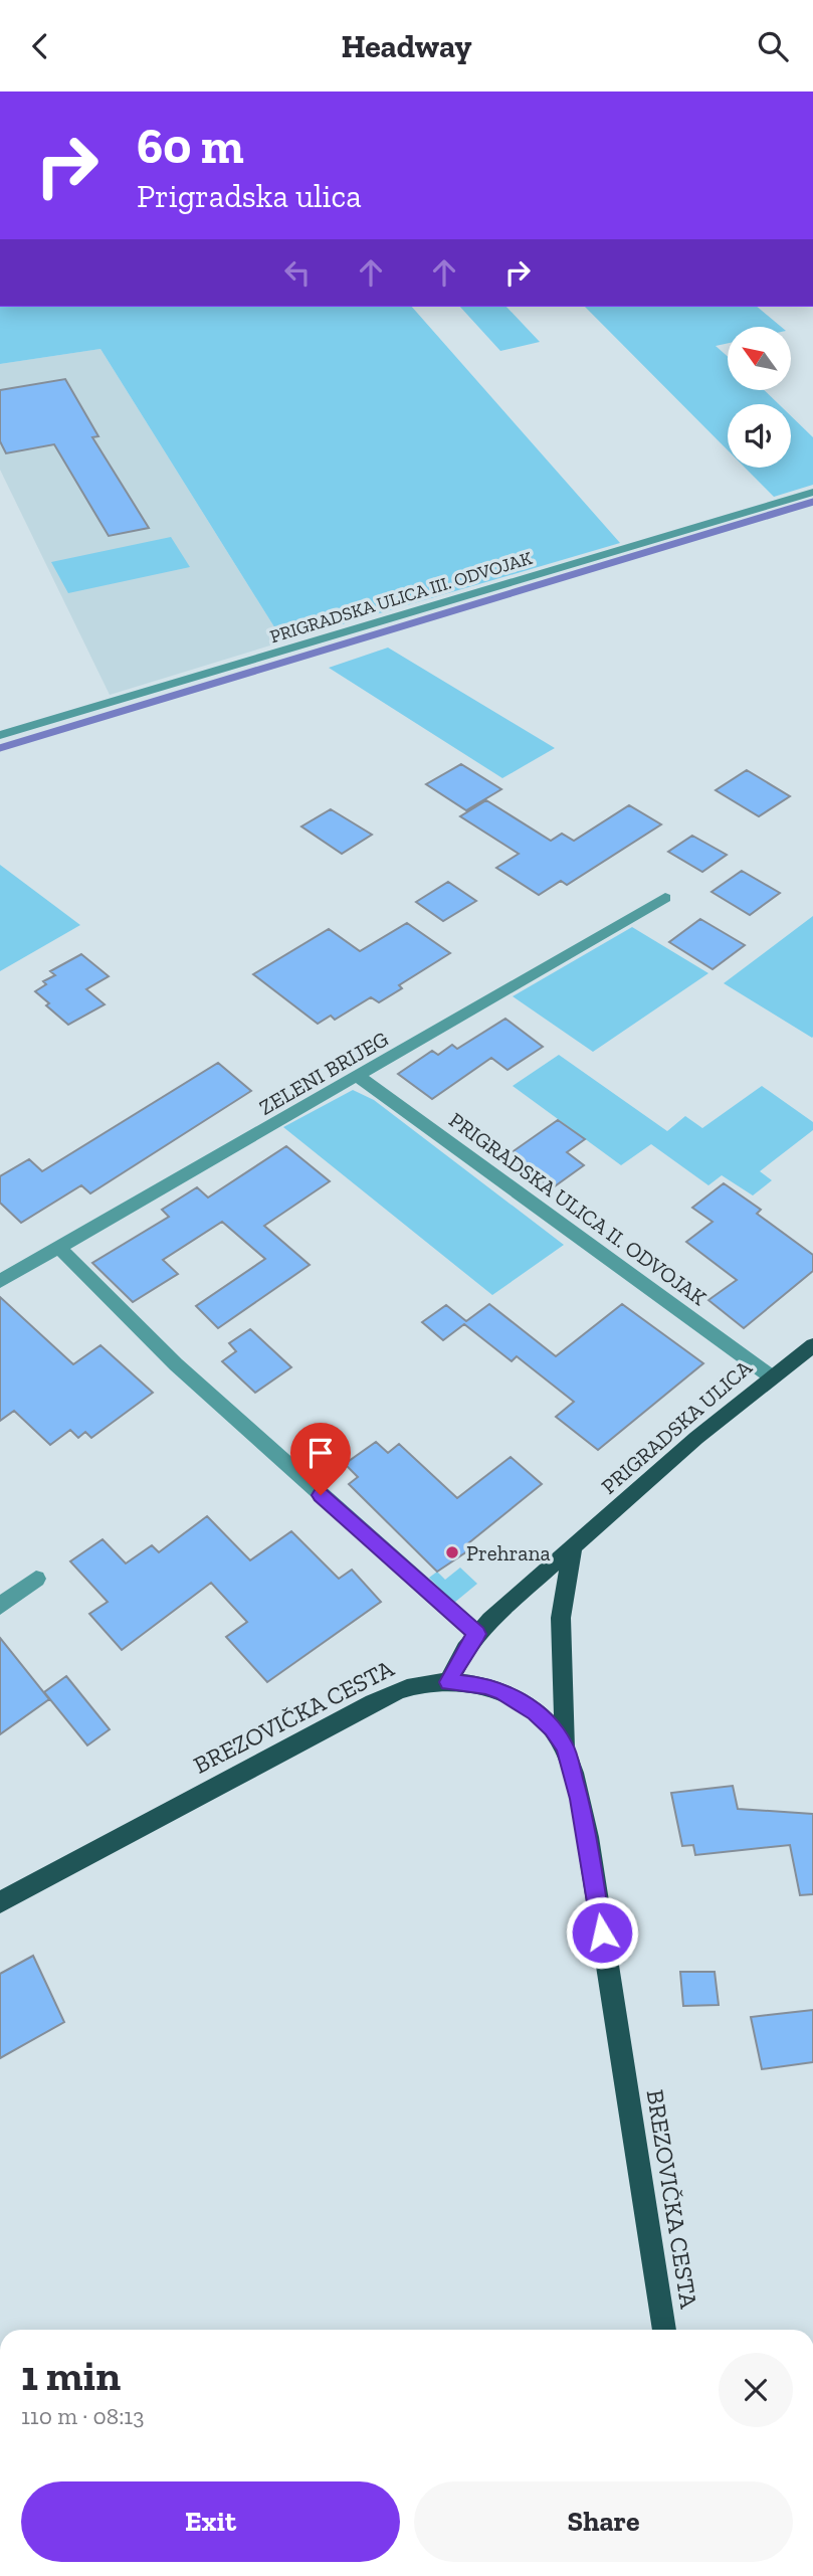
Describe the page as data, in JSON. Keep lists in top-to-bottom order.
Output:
{
  "streets": {
    "main road": ["PRIGRADSKA ULICA", "BREZOVIČKA CESTA"],
    "street": ["PRIGRADSKA ULICA III. ODVOJAK", "ZELENI BRIJEG", "PRIGRADSKA ULICA II. ODVOJAK"]
  },
  "crossings": [
    ["ZELENI BRIJEG", "PRIGRADSKA ULICA II. ODVOJAK"],
    ["PRIGRADSKA ULICA II. ODVOJAK", "PRIGRADSKA ULICA"],
    ["PRIGRADSKA ULICA", "BREZOVIČKA CESTA"]
  ],
  "places": ["Prehrana"],
  "north": "top left",
  "page": {
    "header": "Headway",
    "turn": ["60 m", "Prigradska ulica"],
    "heading": ["1 min", "110 m · 08:13"],
    "buttons": ["Exit", "Share"]
  }
}
